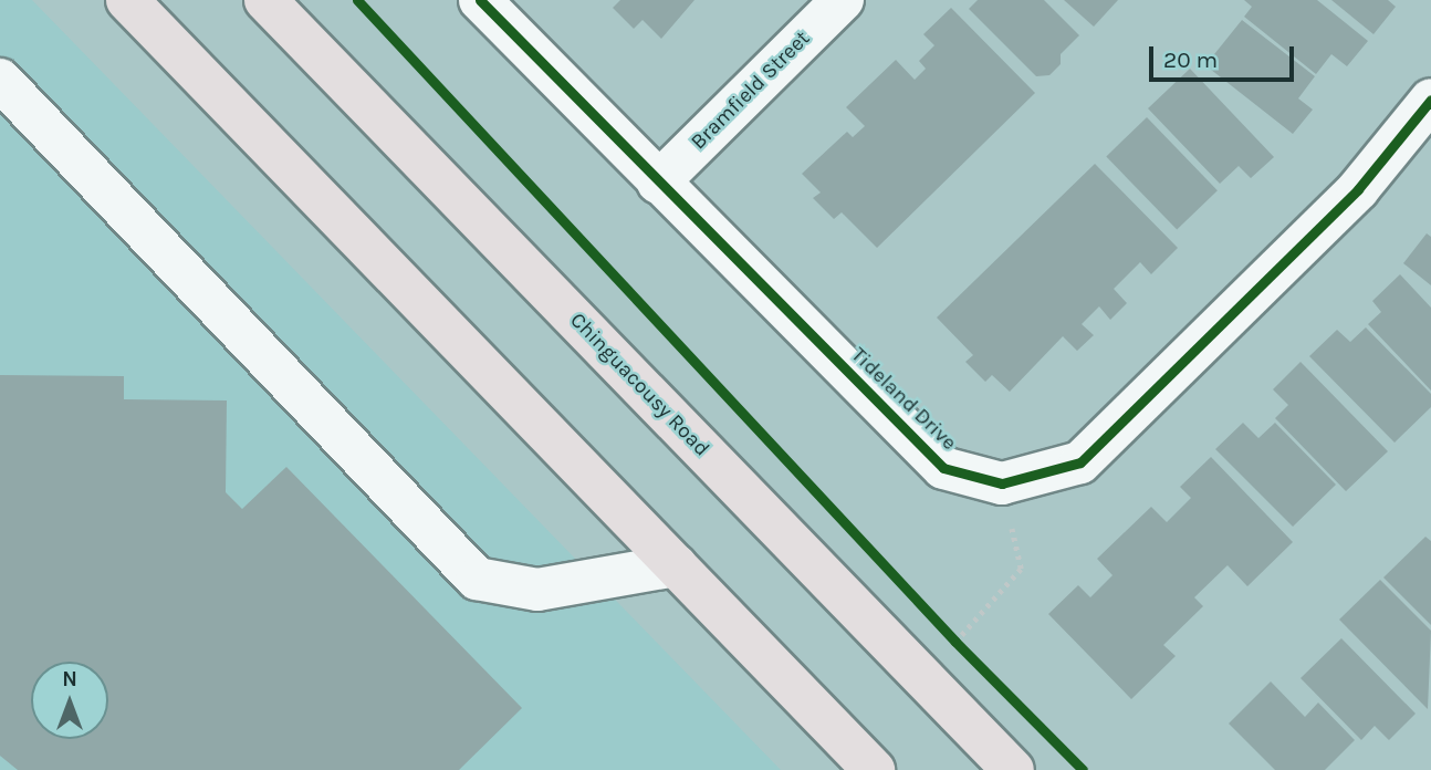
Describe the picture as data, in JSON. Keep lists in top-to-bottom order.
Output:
{
  "streets": {
    "main road": ["Chinguacousy Road"],
    "street": ["Bramfield Street", "Tideland Drive"]
  },
  "crossings": [
    ["Bramfield Street", "Tideland Drive"]
  ],
  "scale_bar": "20 m",
  "north": "top"
}
